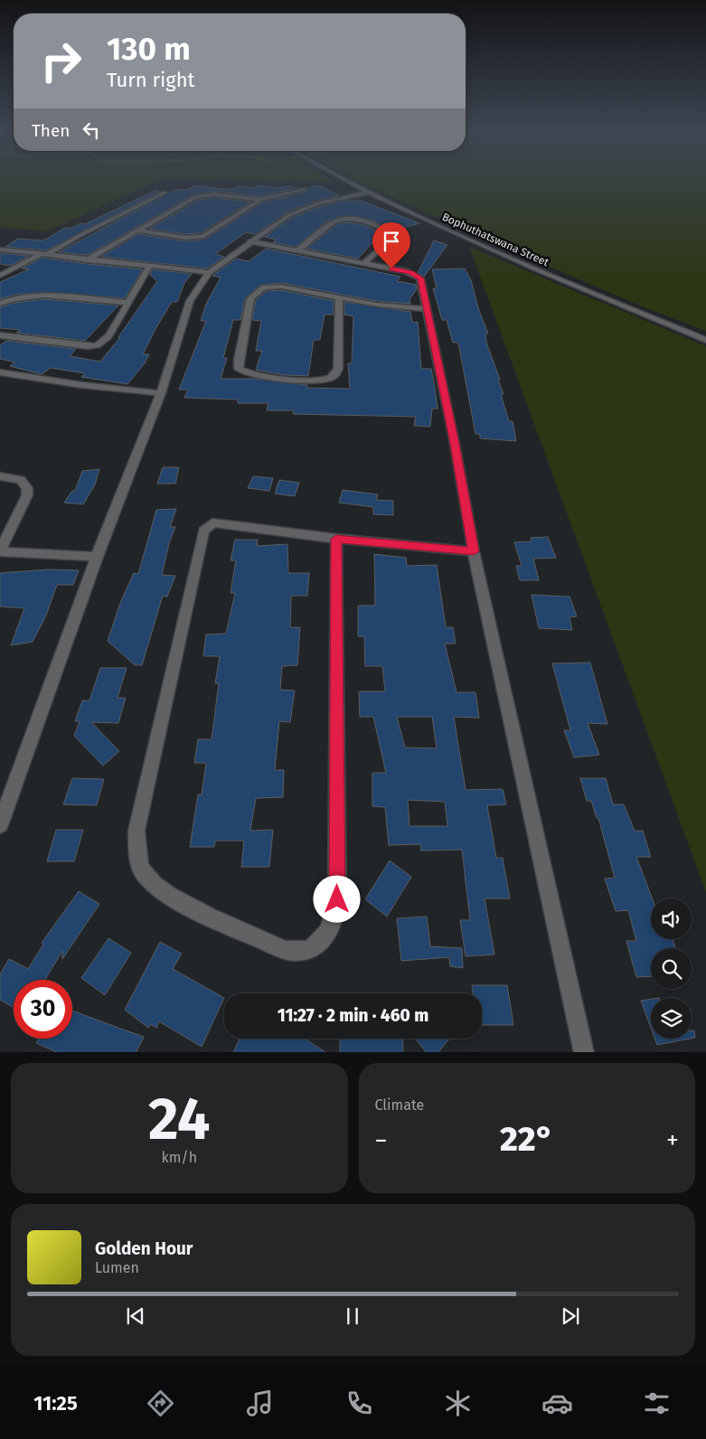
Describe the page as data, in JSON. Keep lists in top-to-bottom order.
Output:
{
  "streets": {
    "street": ["Bophuthatswana Street"]
  },
  "page": {
    "turn": ["130 m", "Turn right"],
    "then": "Then",
    "limit": "30",
    "trip": "11:27 · 2 min · 460 m",
    "tile": [
      ["24", "km/h"],
      "Climate"
    ],
    "heat": ["−", "22°", "+"],
    "song": ["Golden Hour", "Lumen"],
    "tabs": "11:25"
  }
}
